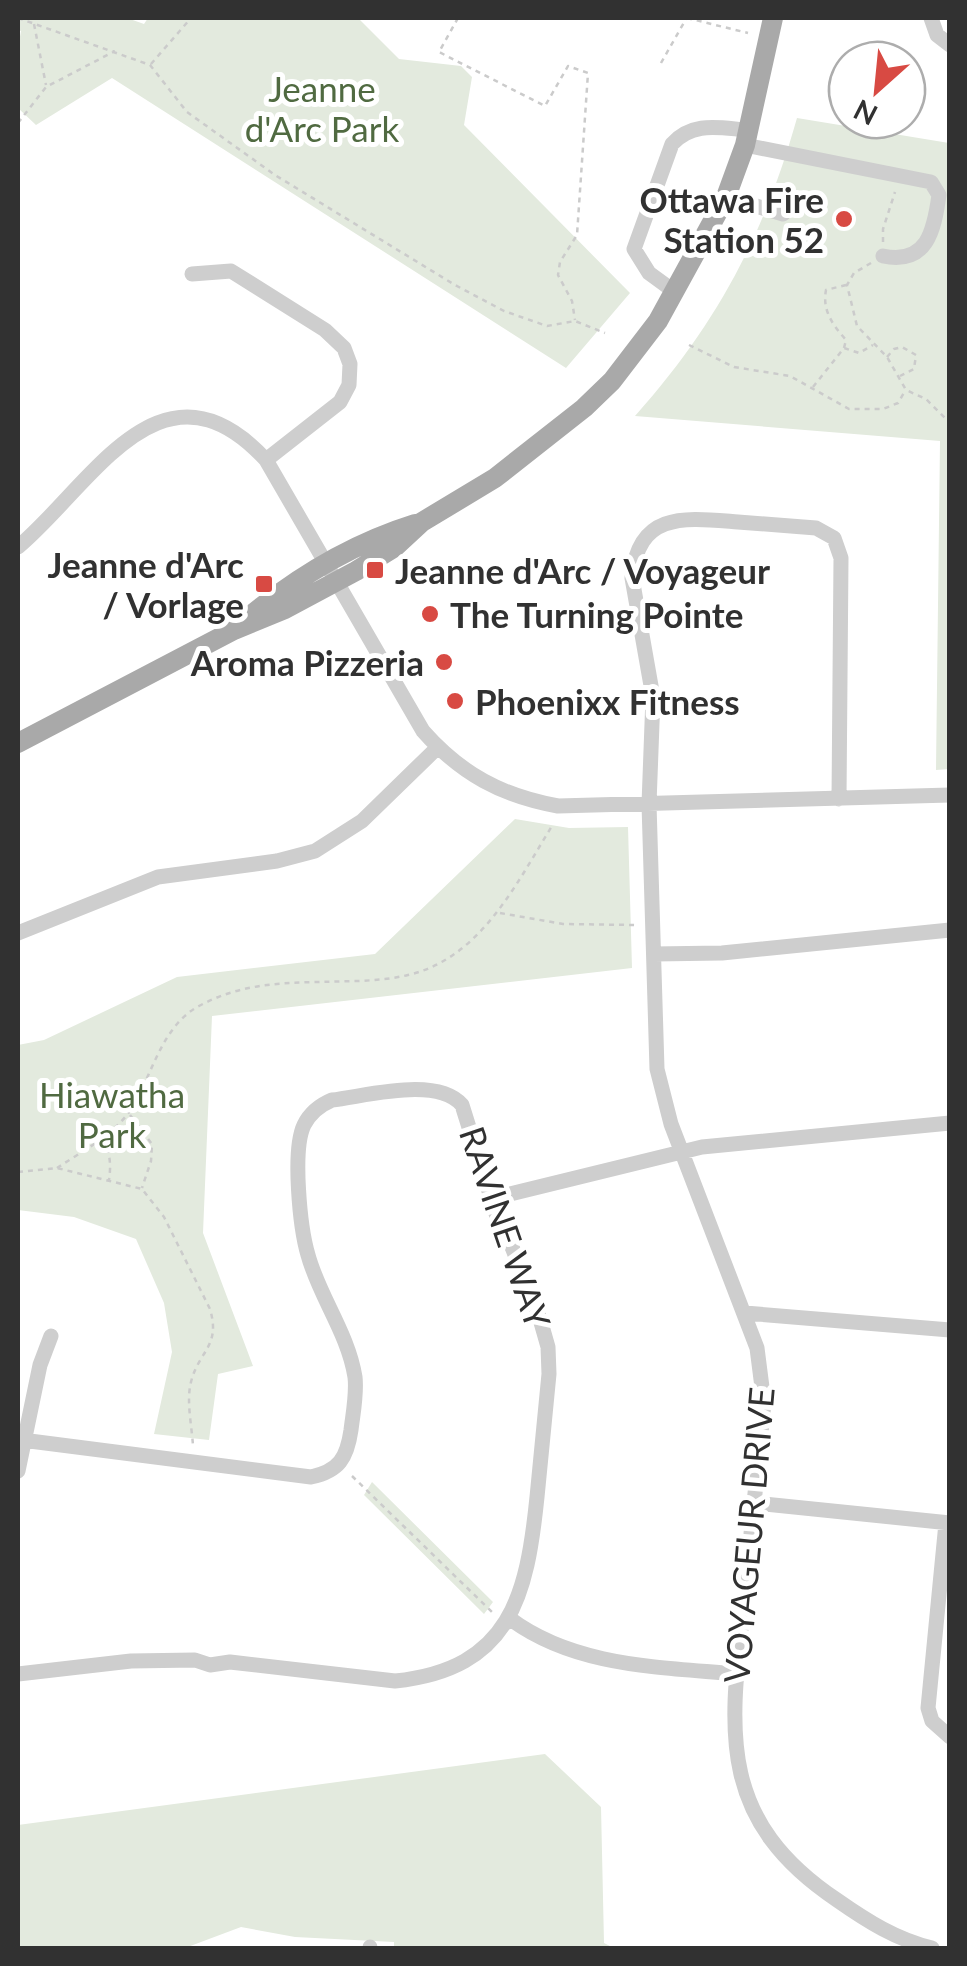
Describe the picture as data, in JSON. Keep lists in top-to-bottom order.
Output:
{
  "streets": {
    "street": ["RAVINE WAY", "VOYAGEUR DRIVE"]
  },
  "parks": ["Jeanne d'Arc Park", "Hiawatha Park"],
  "places": {
    "other": [
      "Ottawa Fire Station 52",
      "The Turning Pointe",
      "Aroma Pizzeria",
      "Phoenixx Fitness"
    ],
    "transit": ["Jeanne d'Arc / Voyageur", "Jeanne d'Arc / Vorlage"]
  },
  "north": "bottom left"
}
